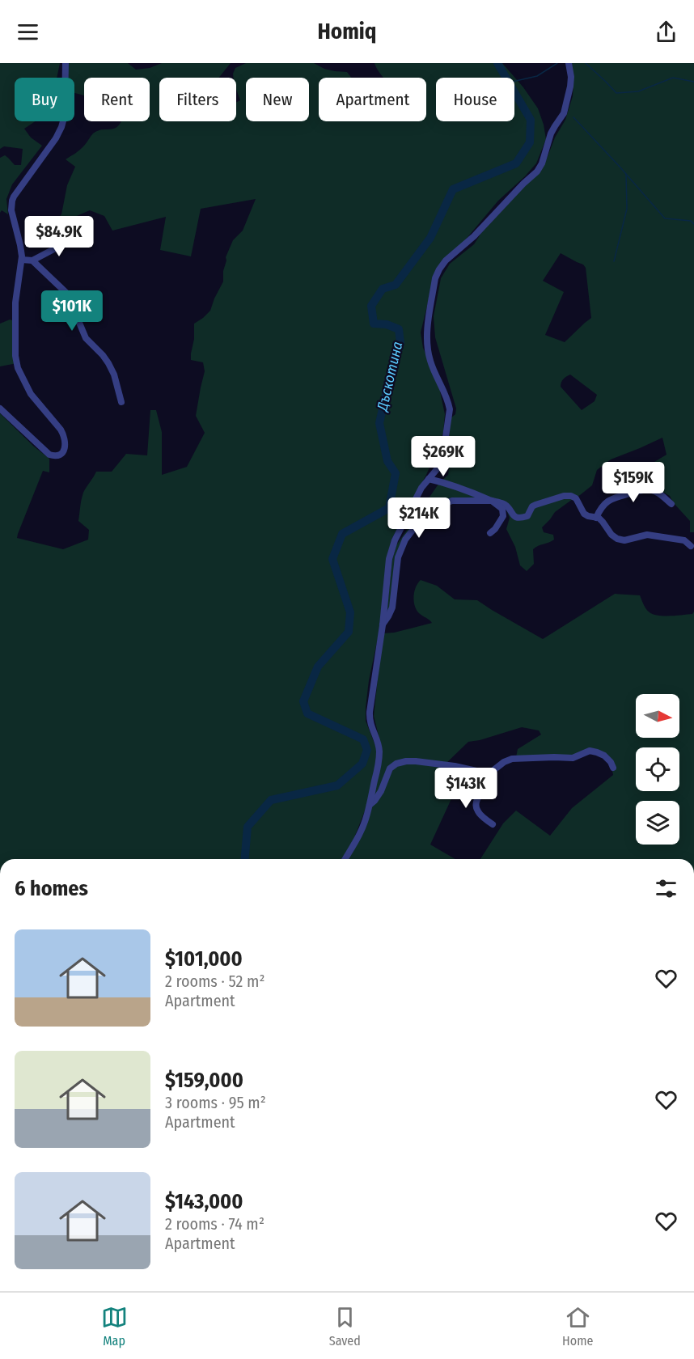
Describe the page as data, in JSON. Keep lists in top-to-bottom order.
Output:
{
  "water": ["Дъскотина"],
  "north": "right",
  "page": {
    "header": "Homiq",
    "chip": [
      "Buy",
      "Rent",
      "Filters",
      "New",
      "Apartment",
      "House"
    ],
    "price": [
      "$84.9K",
      "$101K",
      "$269K",
      "$159K",
      "$214K",
      "$143K"
    ],
    "heading": "6 homes",
    "list": [
      {
        "name": "$101,000",
        "note": "2 rooms · 52 m² · Apartment"
      },
      {
        "name": "$159,000",
        "note": "3 rooms · 95 m² · Apartment"
      },
      {
        "name": "$143,000",
        "note": "2 rooms · 74 m² · Apartment"
      }
    ],
    "tabs": ["Map", "Saved", "Home"]
  }
}
